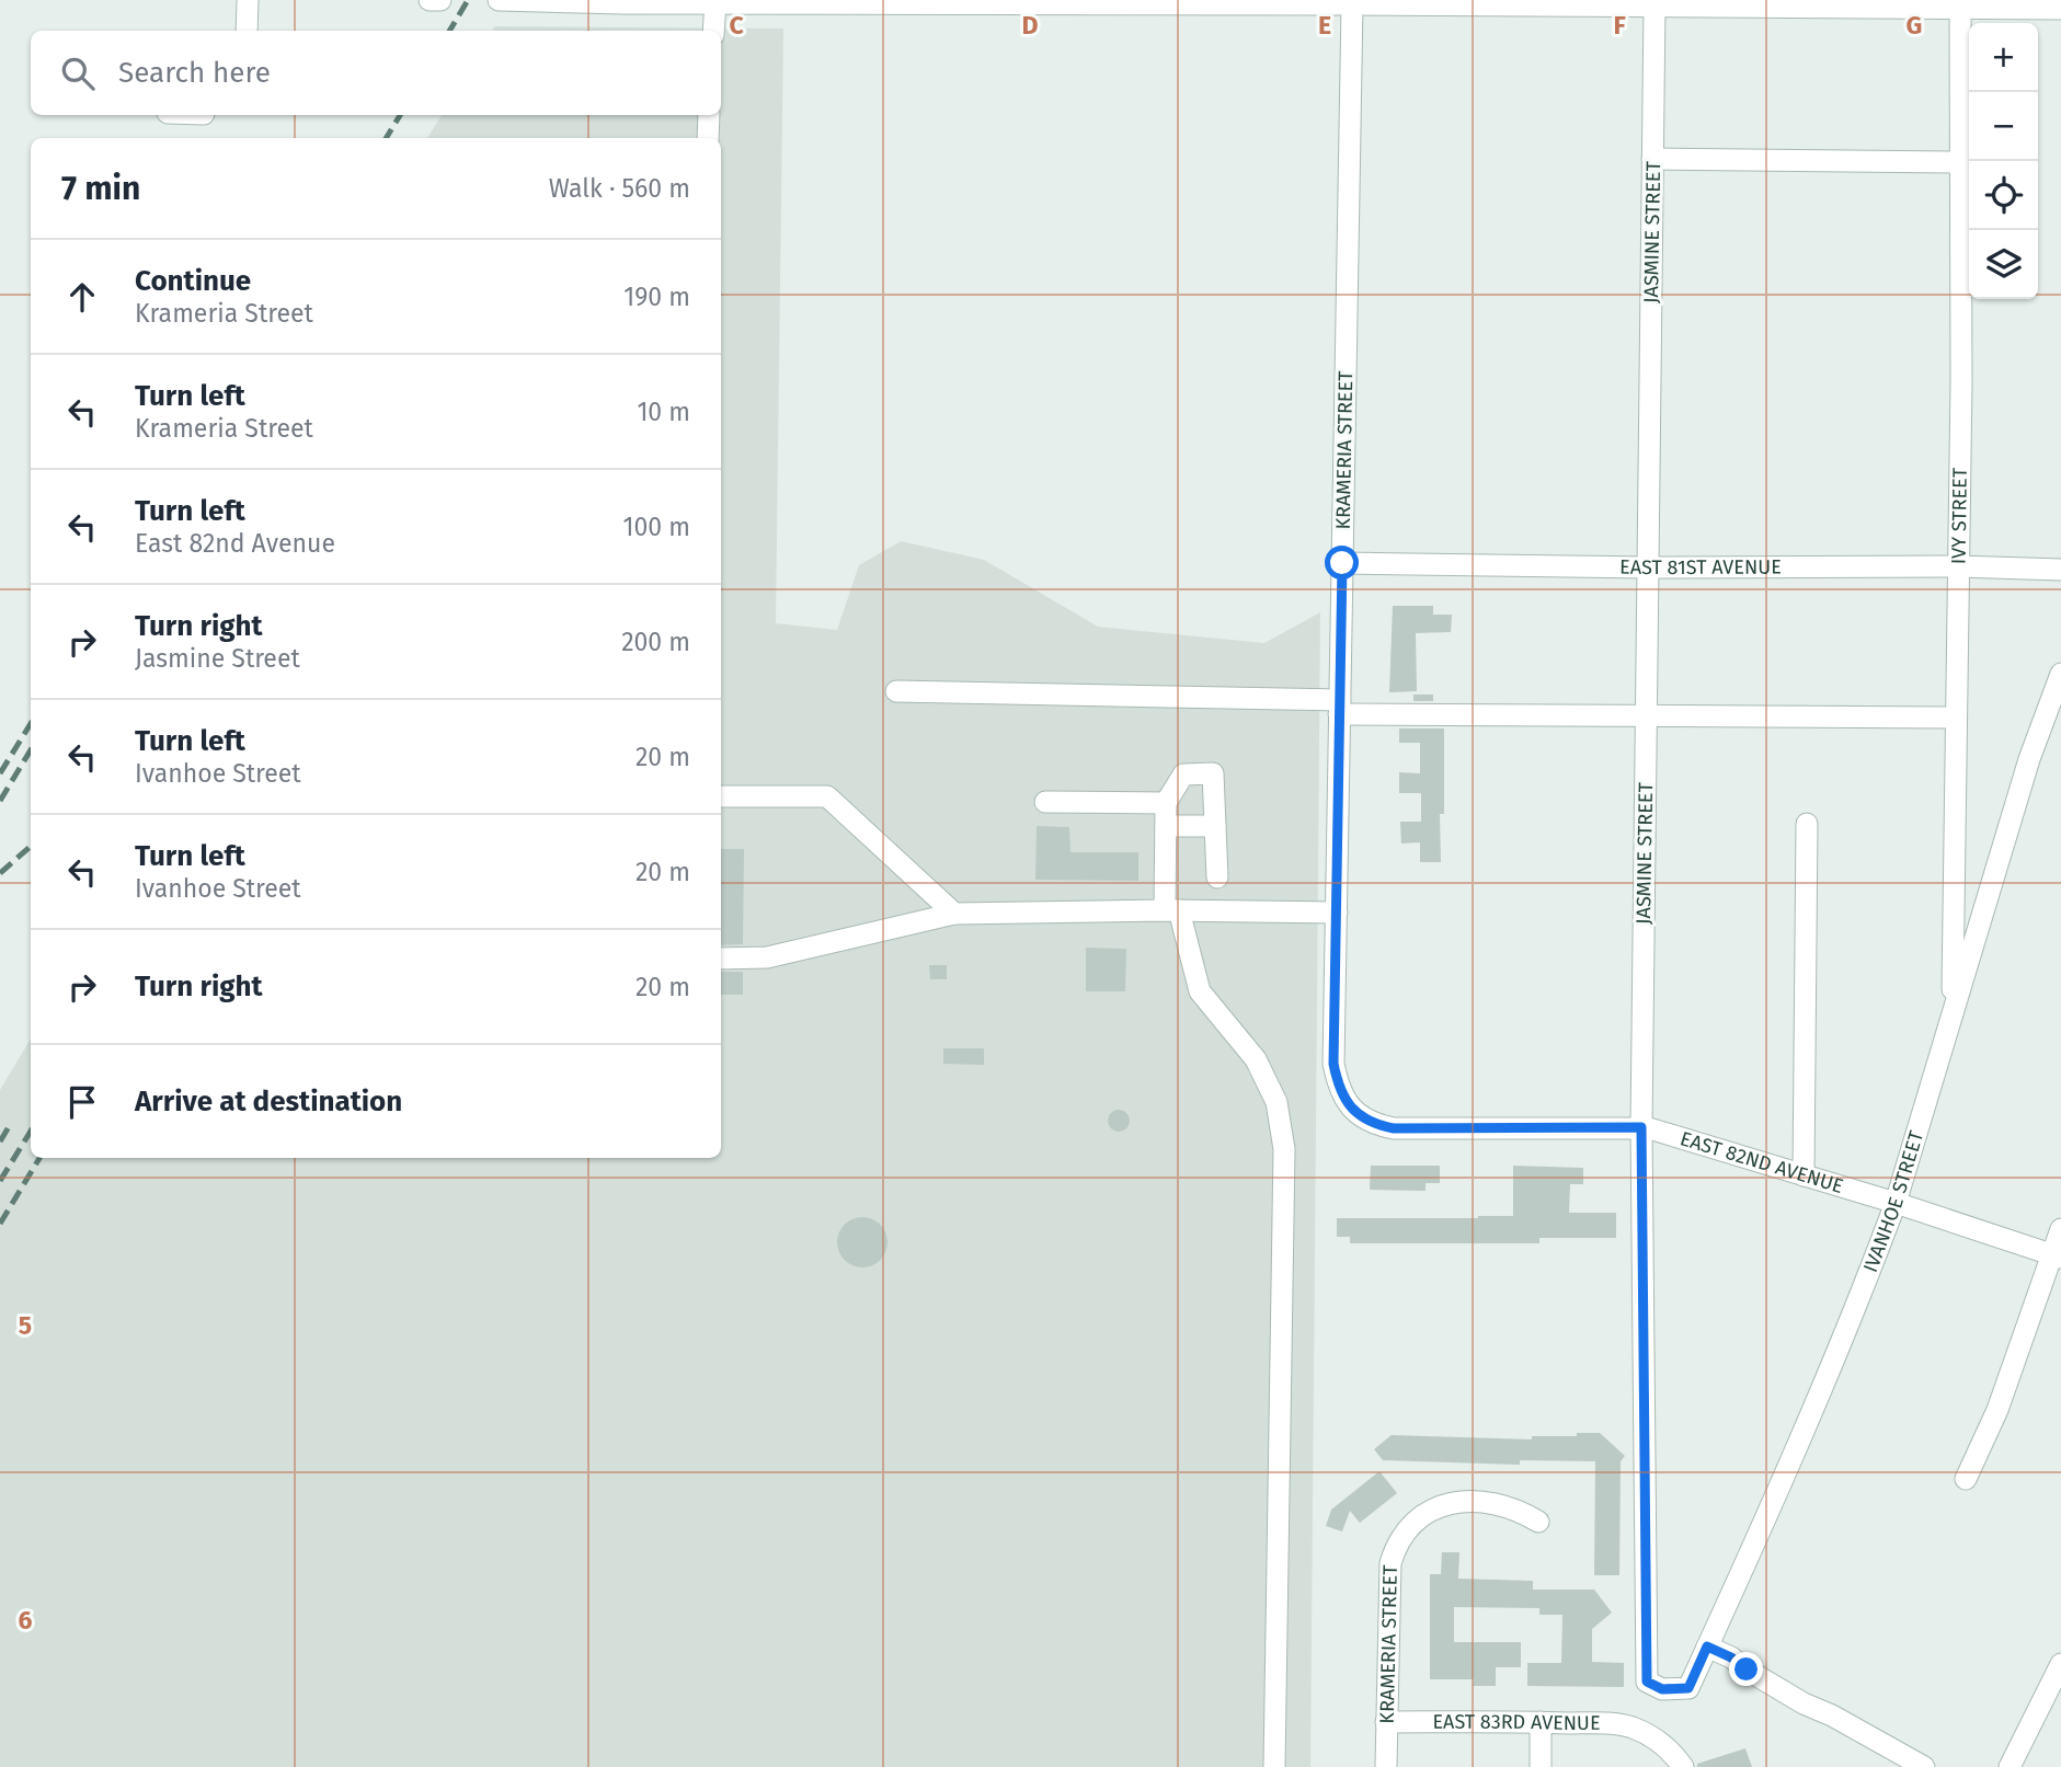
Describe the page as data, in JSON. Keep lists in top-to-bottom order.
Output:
{
  "streets": {
    "street": [
      "JASMINE STREET",
      "KRAMERIA STREET",
      "IVY STREET",
      "EAST 81ST AVENUE",
      "EAST 82ND AVENUE",
      "IVANHOE STREET",
      "EAST 83RD AVENUE"
    ]
  },
  "crossings": [
    ["JASMINE STREET", "EAST 81ST AVENUE"],
    ["JASMINE STREET", "EAST 82ND AVENUE"],
    ["JASMINE STREET", "IVANHOE STREET"],
    ["KRAMERIA STREET", "EAST 81ST AVENUE"],
    ["KRAMERIA STREET", "EAST 82ND AVENUE"],
    ["KRAMERIA STREET", "EAST 83RD AVENUE"],
    ["IVY STREET", "EAST 81ST AVENUE"],
    ["IVY STREET", "IVANHOE STREET"],
    ["EAST 82ND AVENUE", "IVANHOE STREET"]
  ],
  "page": {
    "map_buttons": ["+", "−"],
    "search": "Search here",
    "heading": ["7 min", "Walk · 560 m"],
    "list": [
      ["Continue", "Krameria Street", "190 m"],
      ["Turn left", "Krameria Street", "10 m"],
      ["Turn left", "East 82nd Avenue", "100 m"],
      ["Turn right", "Jasmine Street", "200 m"],
      ["Turn left", "Ivanhoe Street", "20 m"],
      ["Turn left", "Ivanhoe Street", "20 m"],
      ["Turn right", "20 m"],
      "Arrive at destination"
    ]
  },
  "grid": {
    "columns": [
      "C",
      "D",
      "E",
      "F",
      "G"
    ],
    "rows": ["5", "6"]
  }
}
